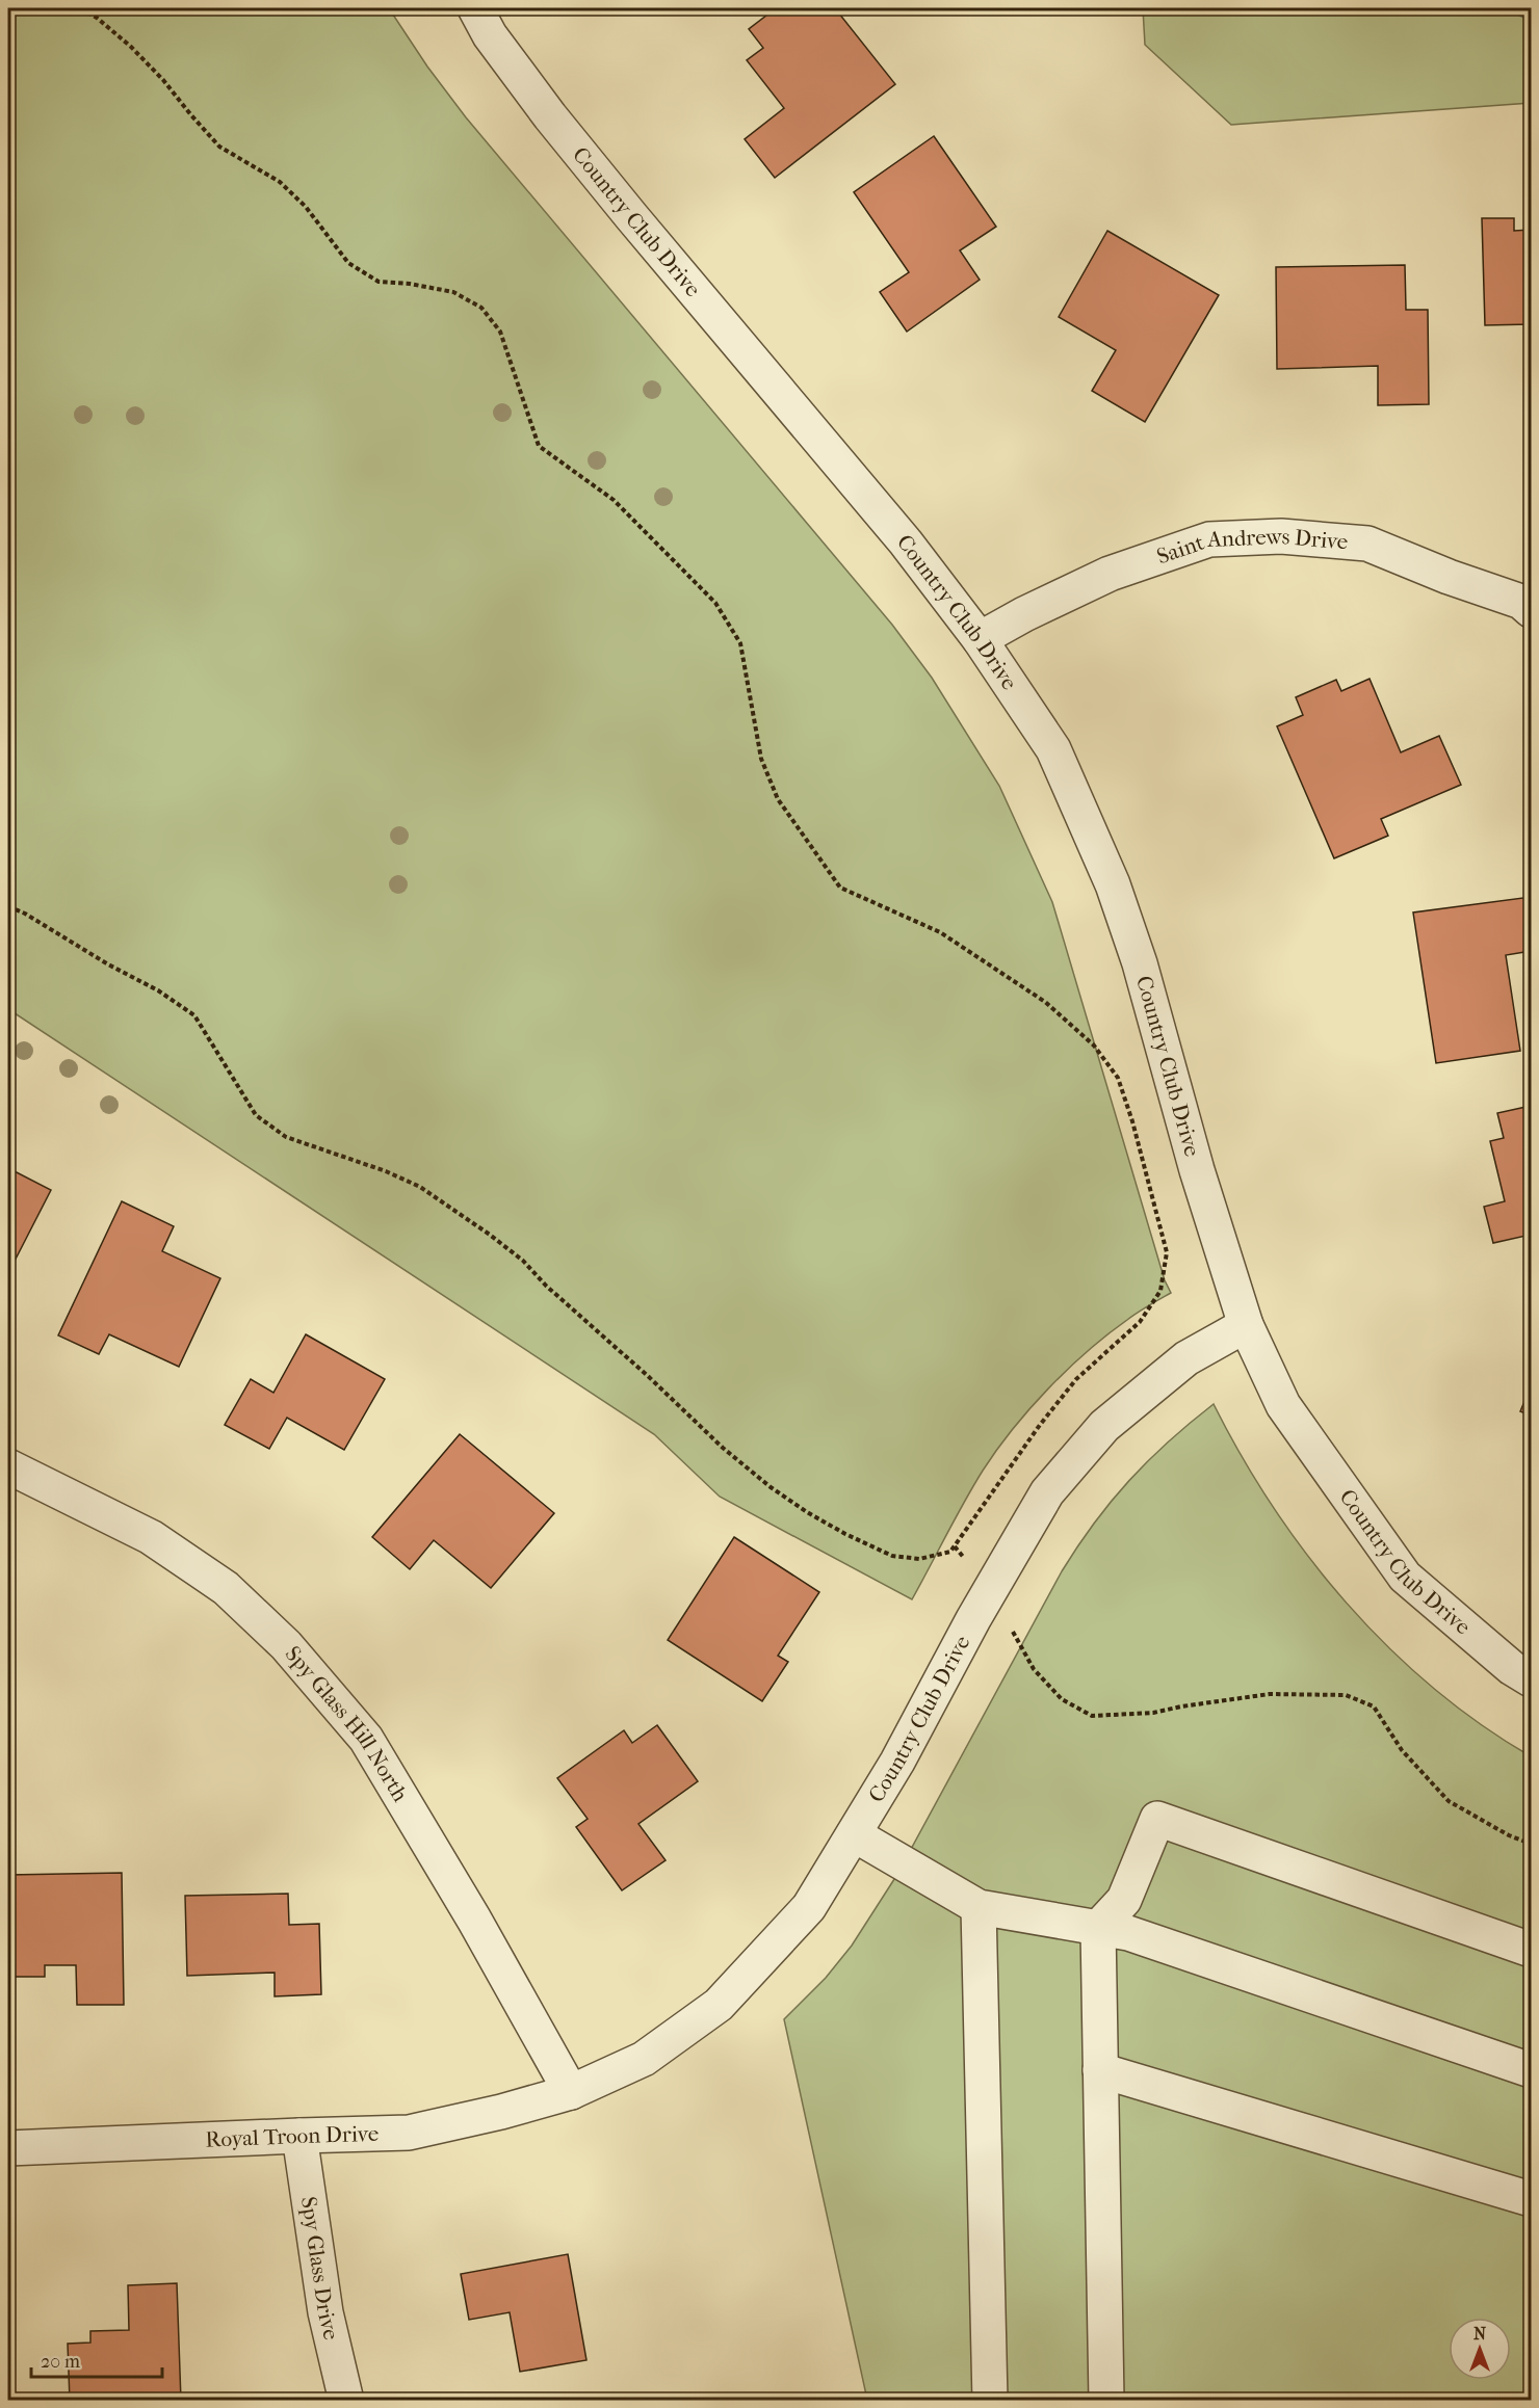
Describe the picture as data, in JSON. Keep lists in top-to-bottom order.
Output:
{
  "streets": {
    "street": [
      "Country Club Drive",
      "Saint Andrews Drive",
      "Spy Glass Hill North",
      "Royal Troon Drive",
      "Spy Glass Drive"
    ]
  },
  "crossings": [
    ["Country Club Drive", "Saint Andrews Drive"],
    ["Country Club Drive", "Spy Glass Hill North"],
    ["Country Club Drive", "Royal Troon Drive"],
    ["Spy Glass Hill North", "Royal Troon Drive"],
    ["Royal Troon Drive", "Spy Glass Drive"]
  ],
  "scale_bar": "20 m",
  "north": "top"
}
